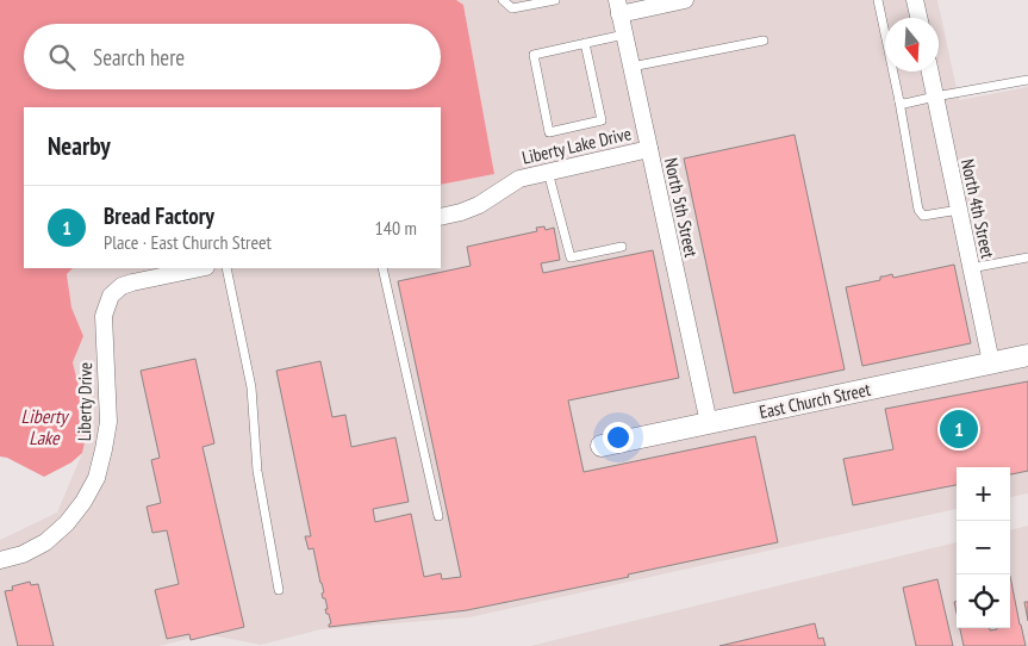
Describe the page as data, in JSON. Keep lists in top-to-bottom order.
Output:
{
  "streets": {
    "street": [
      "Liberty Lake Drive",
      "North 5th Street",
      "North 4th Street",
      "East Church Street",
      "Liberty Drive"
    ]
  },
  "crossings": [
    ["Liberty Lake Drive", "North 5th Street"],
    ["North 5th Street", "East Church Street"],
    ["North 4th Street", "East Church Street"]
  ],
  "water": ["Liberty Lake"],
  "north": "bottom",
  "page": {
    "search": "Search here",
    "heading": "Nearby",
    "list": [
      {
        "mark": "1",
        "name": "Bread Factory",
        "note": "Place · East Church Street",
        "value": "140 m"
      }
    ],
    "pins": "1",
    "map_buttons": ["+", "−"]
  }
}
